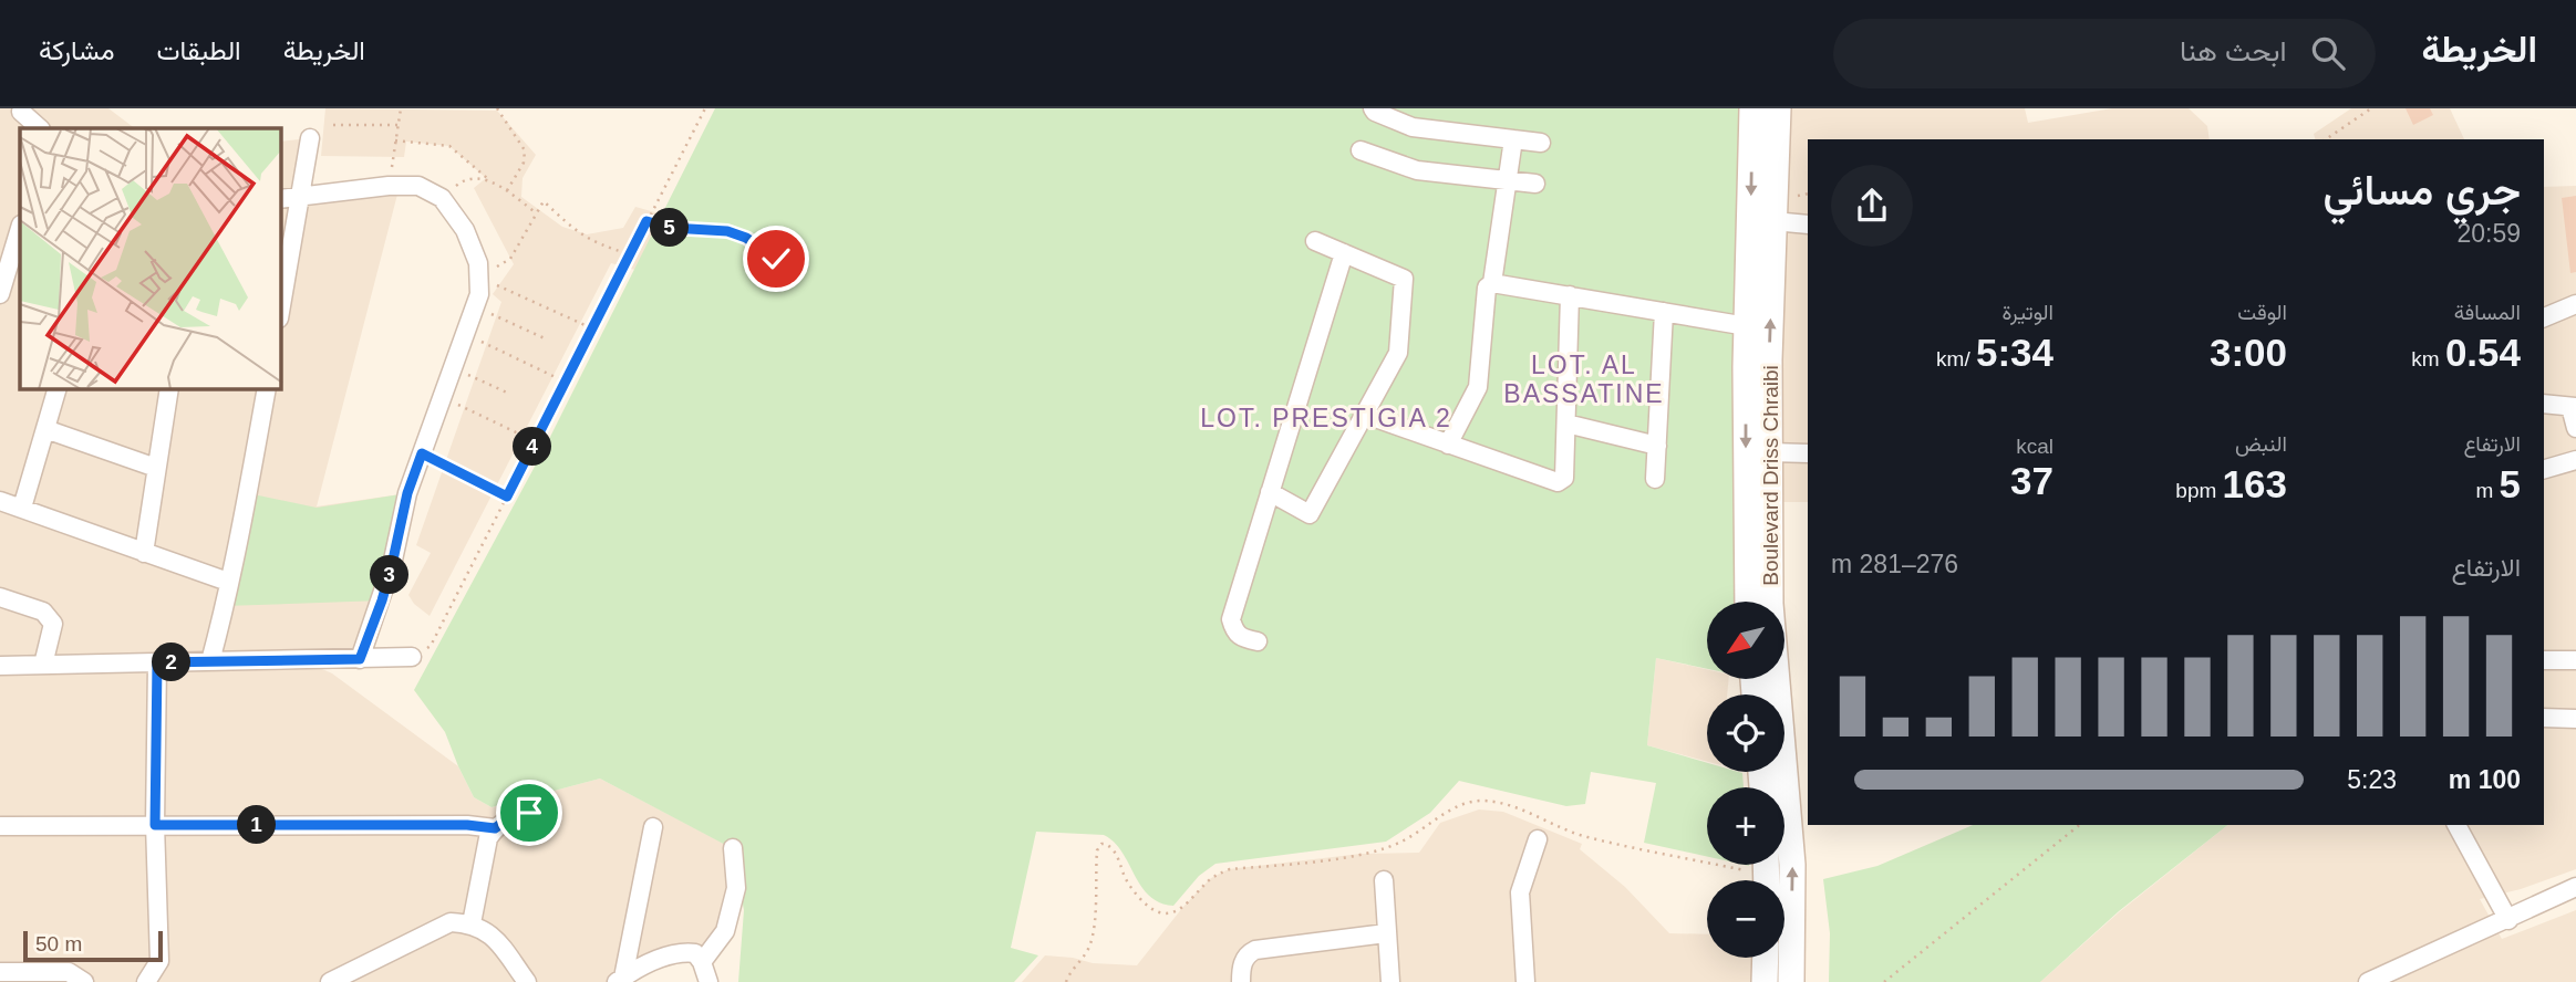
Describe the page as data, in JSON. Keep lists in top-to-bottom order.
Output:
{
  "streets": {
    "main road": ["Boulevard Driss Chraibi"]
  },
  "districts": ["LOT. AL BASSATINE", "LOT. PRESTIGIA 2"],
  "scale_bar": "50 m",
  "north": "bottom left",
  "page": {
    "header": "الخريطة",
    "search": "ابحث هنا",
    "nav": ["الخريطة", "الطبقات", "مشاركة"],
    "heading": ["جري مسائي", "20:59"],
    "pins": [
      "5",
      "4",
      "3",
      "2",
      "1"
    ],
    "stats": [
      ["المسافة", "0.54 km"],
      ["الوقت", "3:00"],
      ["الوتيرة", "5:34 /km"],
      ["الارتفاع", "5 m"],
      ["النبض", "163 bpm"],
      ["kcal", "37"]
    ],
    "chart": ["الارتفاع", "276–281 m"],
    "map_buttons": ["+", "−"],
    "list": [
      {
        "name": "100 m",
        "note": "5:23"
      }
    ],
    "scale": "50 m"
  }
}
